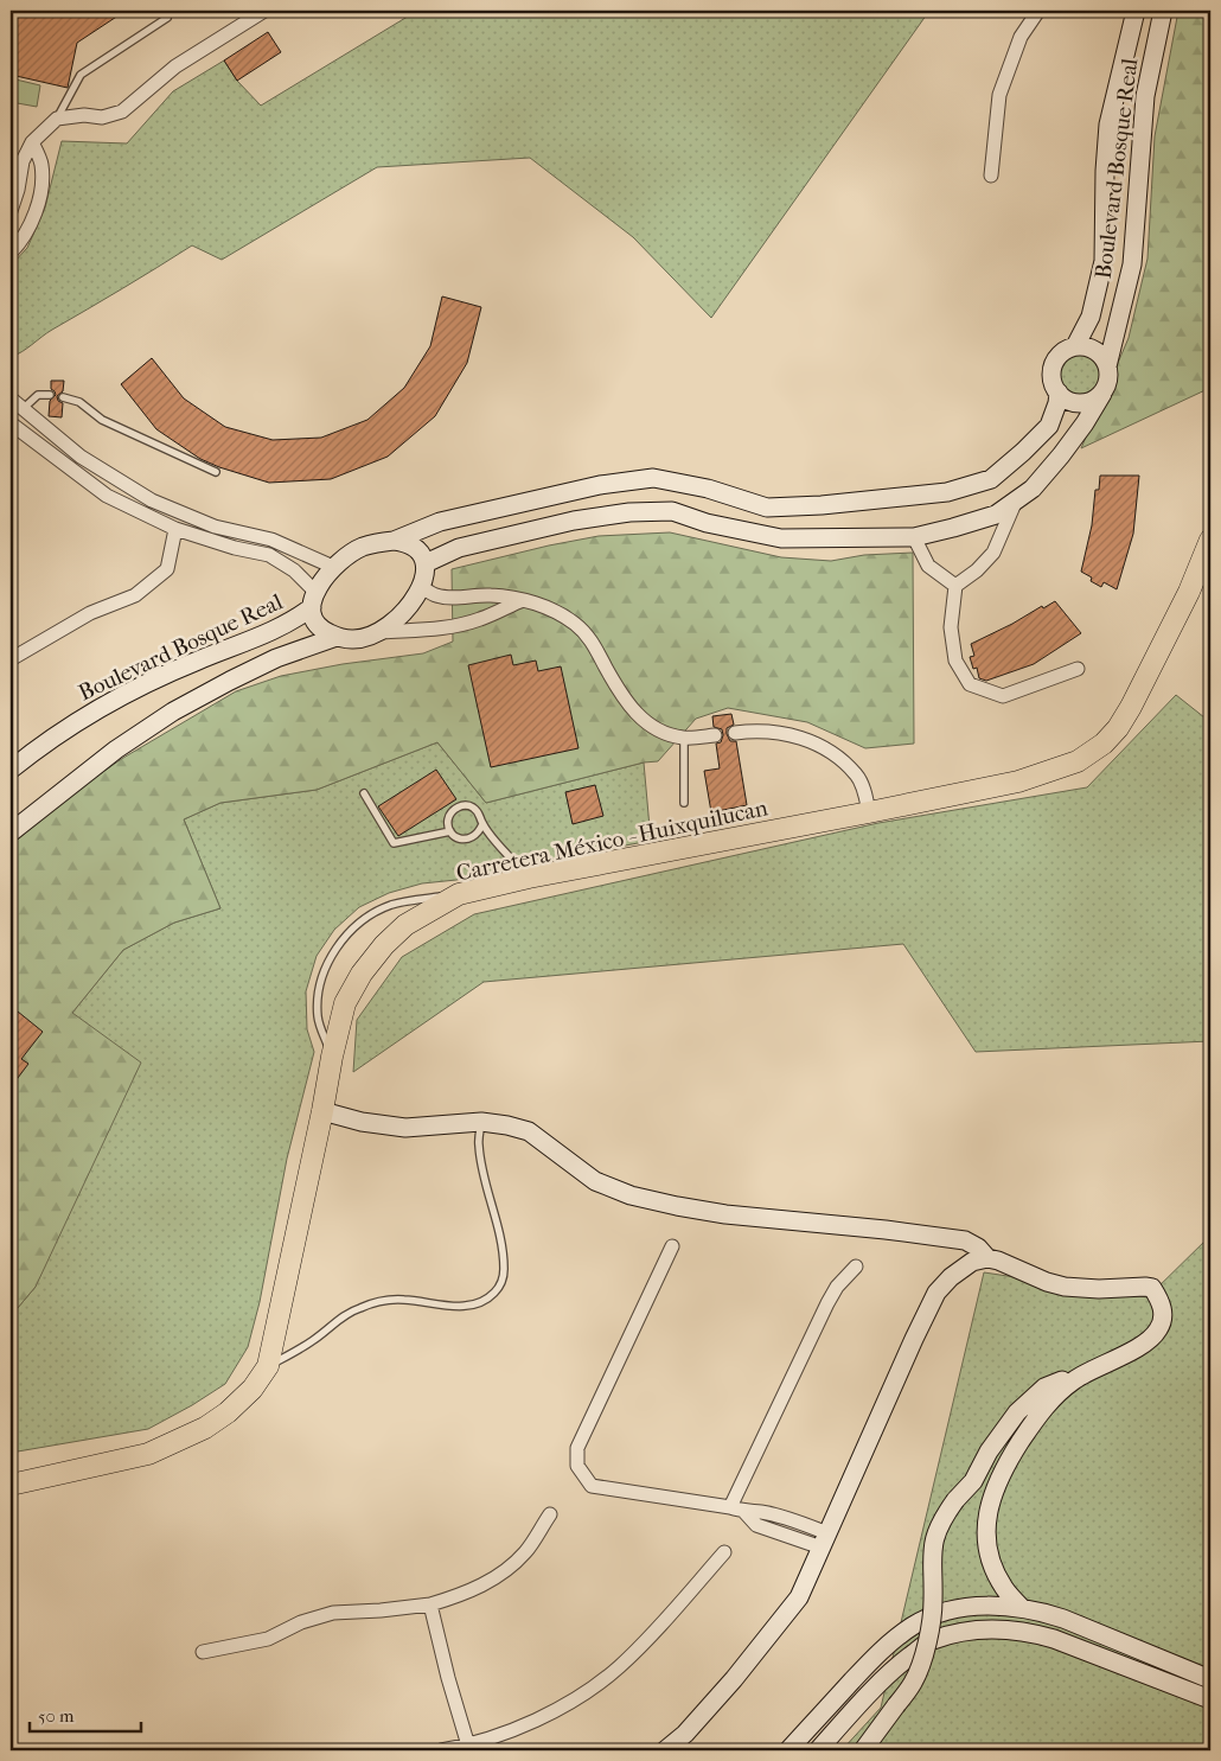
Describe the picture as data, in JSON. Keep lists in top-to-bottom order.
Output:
{
  "streets": {
    "main road": ["Carretera México - Huixquilucan"],
    "street": ["Boulevard Bosque Real"]
  },
  "scale_bar": "50 m"
}
